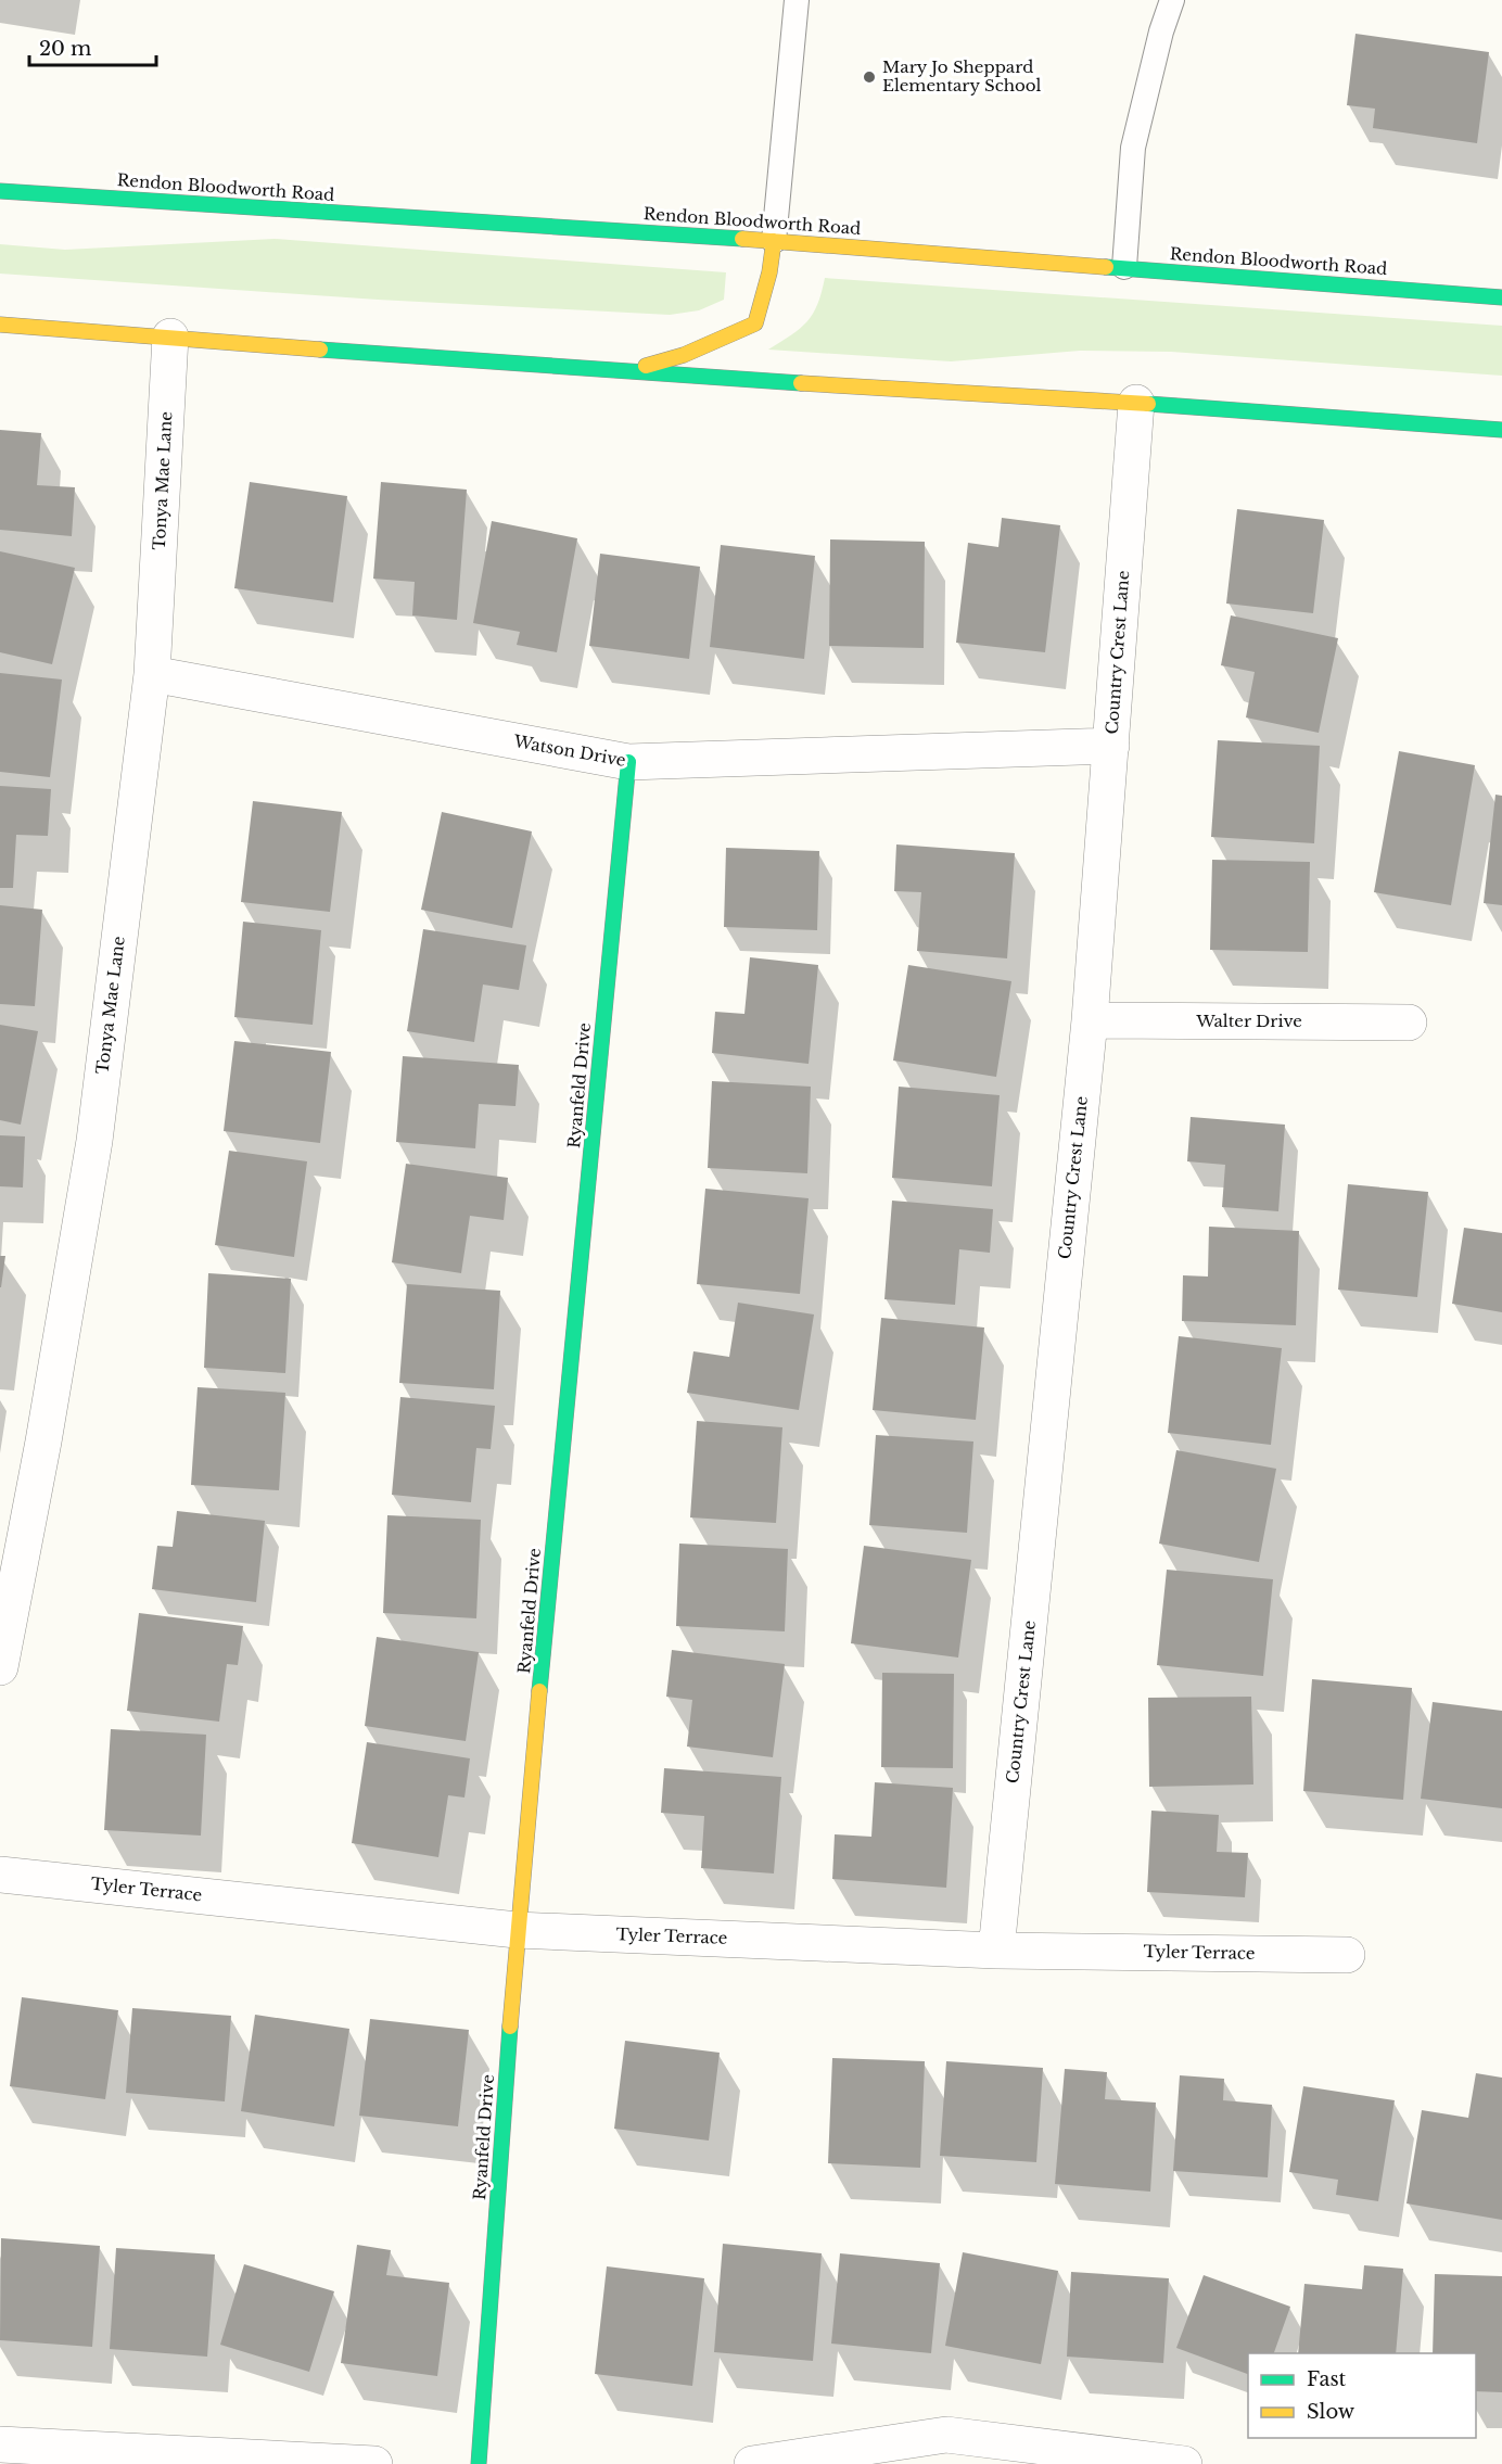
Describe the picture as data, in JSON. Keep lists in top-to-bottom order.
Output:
{
  "streets": {
    "main road": ["Rendon Bloodworth Road", "Ryanfeld Drive"],
    "street": [
      "Tonya Mae Lane",
      "Country Crest Lane",
      "Watson Drive",
      "Walter Drive",
      "Tyler Terrace"
    ]
  },
  "crossings": [
    ["Tonya Mae Lane", "Watson Drive"],
    ["Country Crest Lane", "Watson Drive"],
    ["Country Crest Lane", "Walter Drive"],
    ["Country Crest Lane", "Tyler Terrace"],
    ["Watson Drive", "Ryanfeld Drive"],
    ["Ryanfeld Drive", "Tyler Terrace"]
  ],
  "places": ["Mary Jo Sheppard Elementary School"],
  "legend": ["Fast", "Slow"],
  "scale_bar": "20 m"
}
